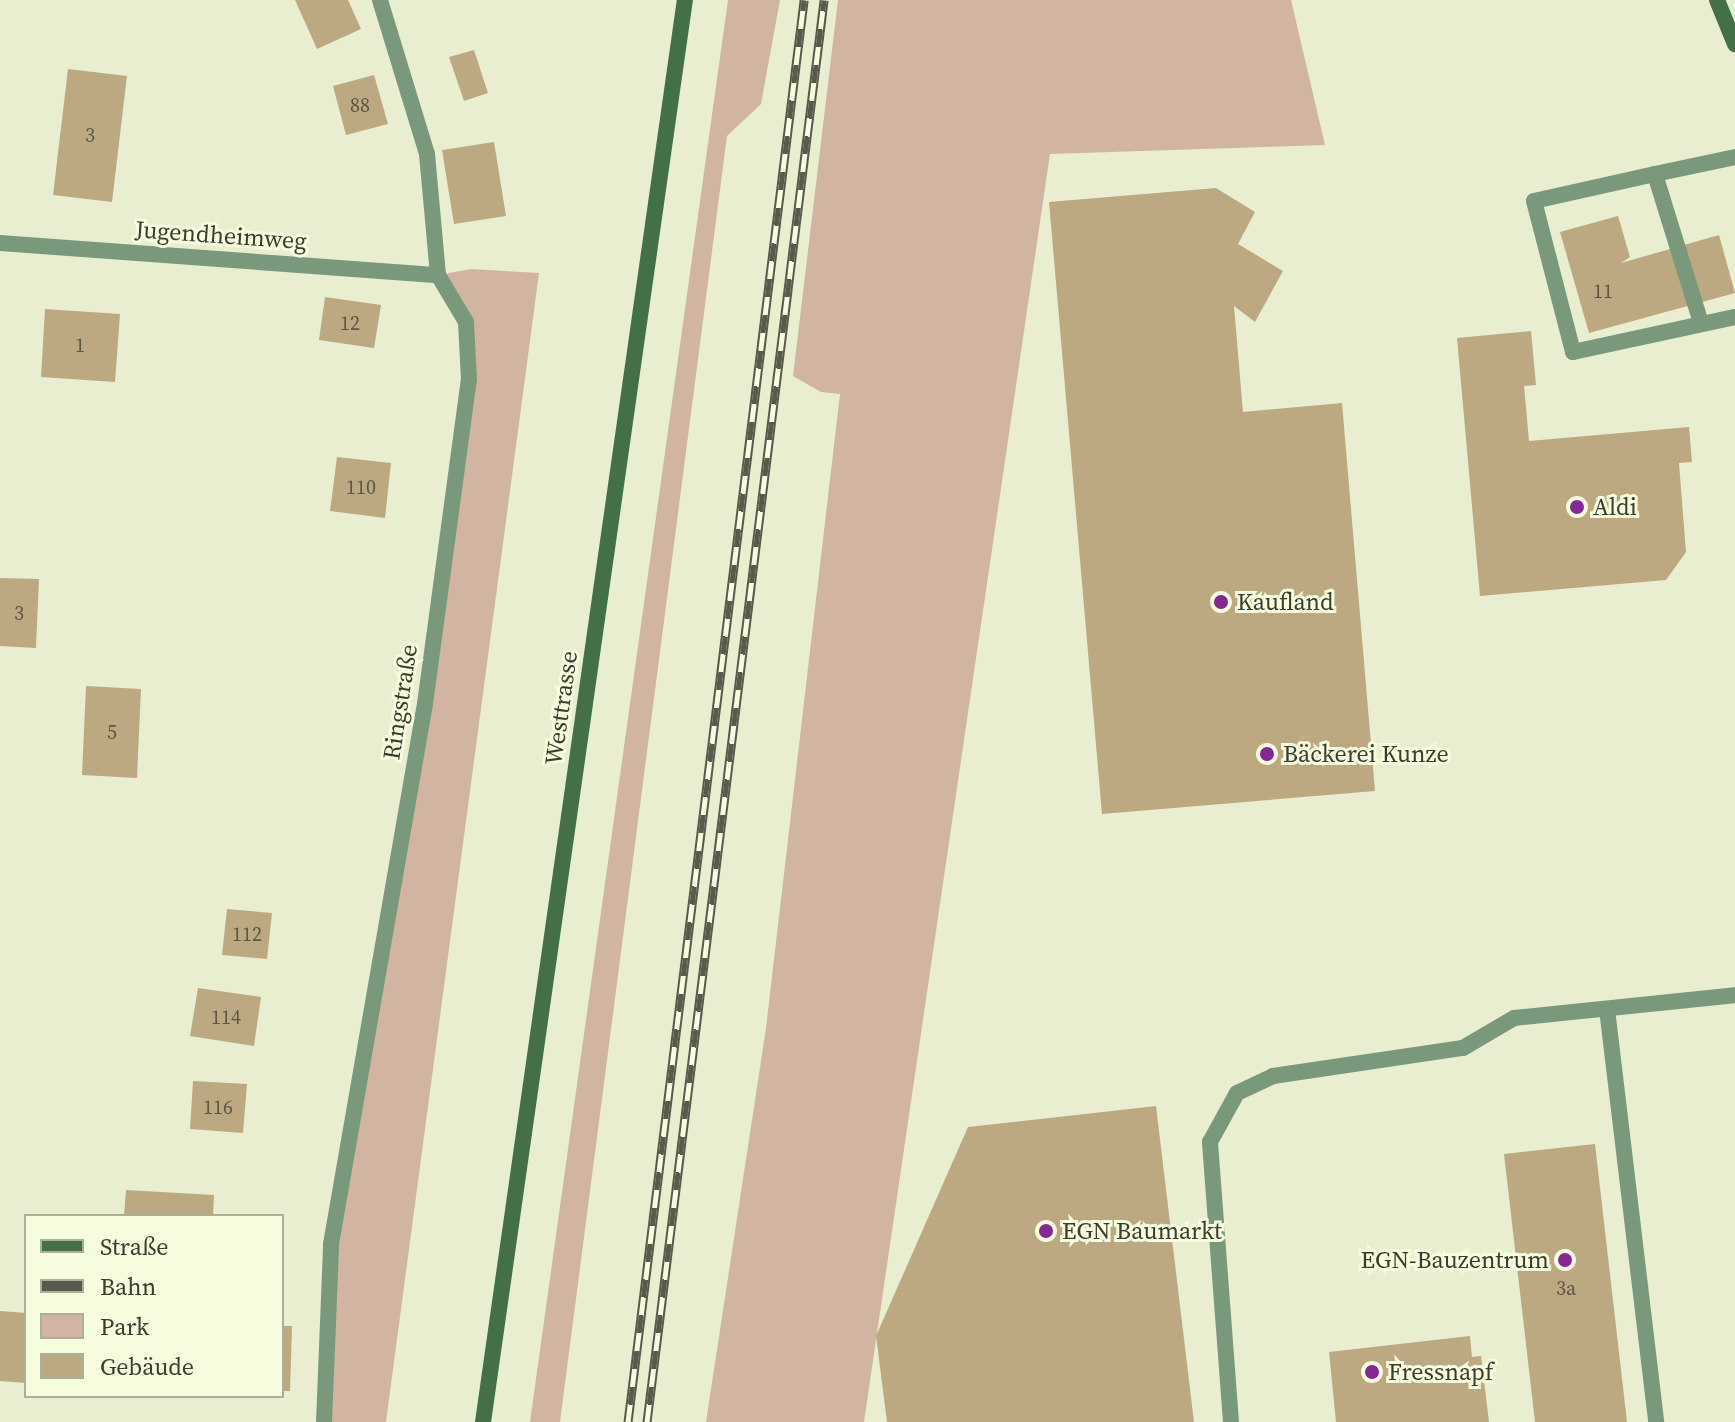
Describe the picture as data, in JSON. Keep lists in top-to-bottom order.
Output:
{
  "streets": {
    "main road": ["Westtrasse"],
    "street": ["Jugendheimweg", "Ringstraße"]
  },
  "crossings": [
    ["Jugendheimweg", "Ringstraße"]
  ],
  "places": [
    "Aldi",
    "Kaufland",
    "Bäckerei Kunze",
    "EGN Baumarkt",
    "EGN-Bauzentrum",
    "Fressnapf"
  ],
  "house_numbers": [
    "88",
    "3",
    "11",
    "12",
    "1",
    "110",
    "3",
    "5",
    "112",
    "114",
    "116",
    "3a"
  ],
  "legend": [
    "Straße",
    "Bahn",
    "Park",
    "Gebäude"
  ]
}
